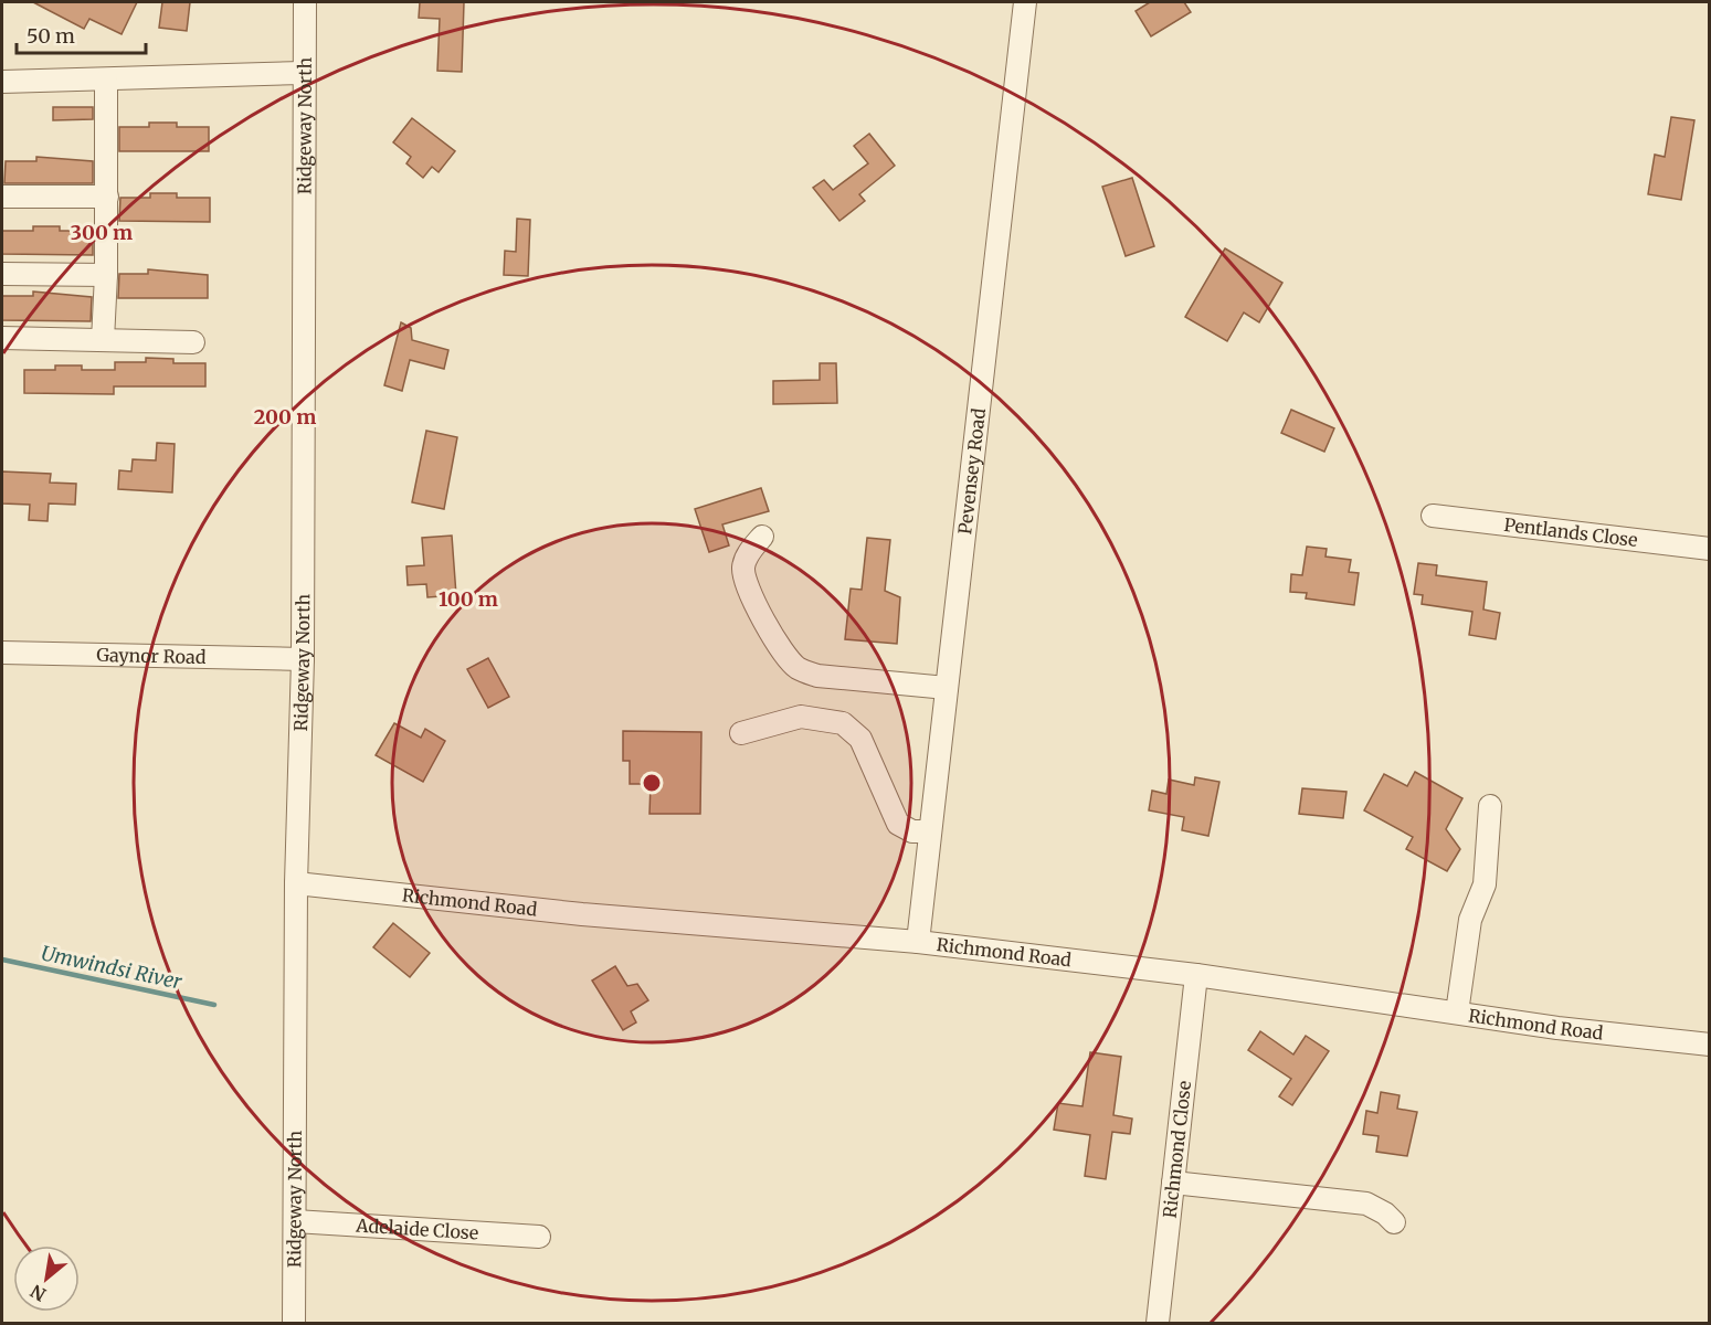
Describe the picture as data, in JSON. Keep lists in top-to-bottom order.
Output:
{
  "streets": {
    "street": [
      "Ridgeway North",
      "Pevensey Road",
      "Pentlands Close",
      "Gaynor Road",
      "Richmond Road",
      "Richmond Close",
      "Adelaide Close"
    ]
  },
  "crossings": [
    ["Ridgeway North", "Gaynor Road"],
    ["Ridgeway North", "Richmond Road"],
    ["Ridgeway North", "Adelaide Close"],
    ["Pevensey Road", "Richmond Road"],
    ["Richmond Road", "Richmond Close"]
  ],
  "water": ["Umwindsi River"],
  "scale_bar": "50 m",
  "north": "bottom left",
  "rings": ["300 m", "200 m", "100 m"]
}
